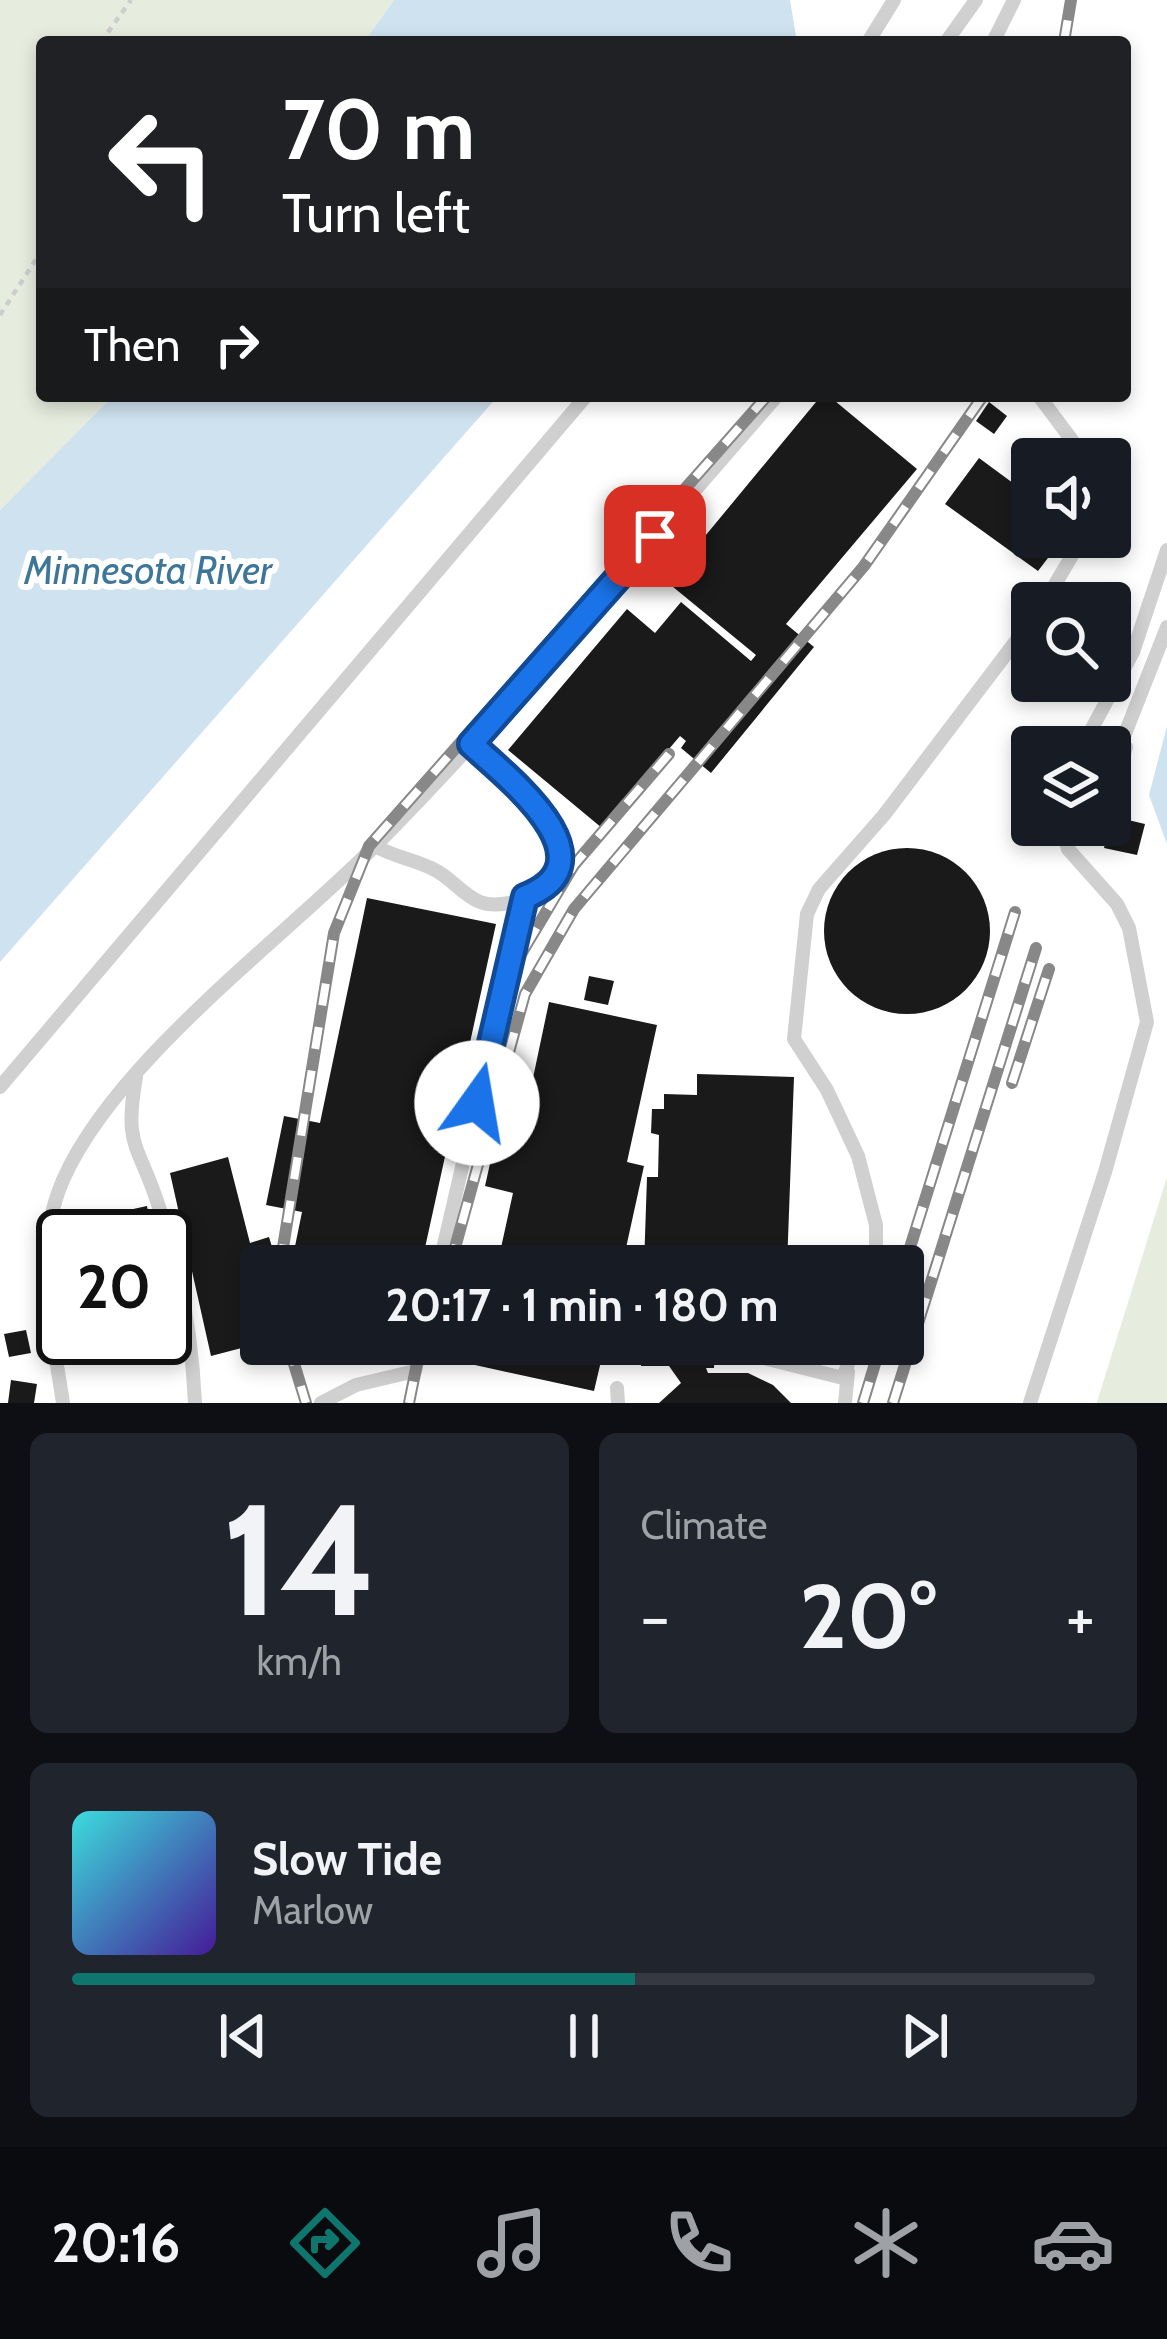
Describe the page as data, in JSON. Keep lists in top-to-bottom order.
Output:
{
  "water": ["Minnesota River"],
  "page": {
    "turn": ["70 m", "Turn left"],
    "then": "Then",
    "limit": "20",
    "trip": "20:17 · 1 min · 180 m",
    "tile": [
      ["14", "km/h"],
      "Climate"
    ],
    "heat": ["−", "20°", "+"],
    "song": ["Slow Tide", "Marlow"],
    "tabs": "20:16"
  }
}
